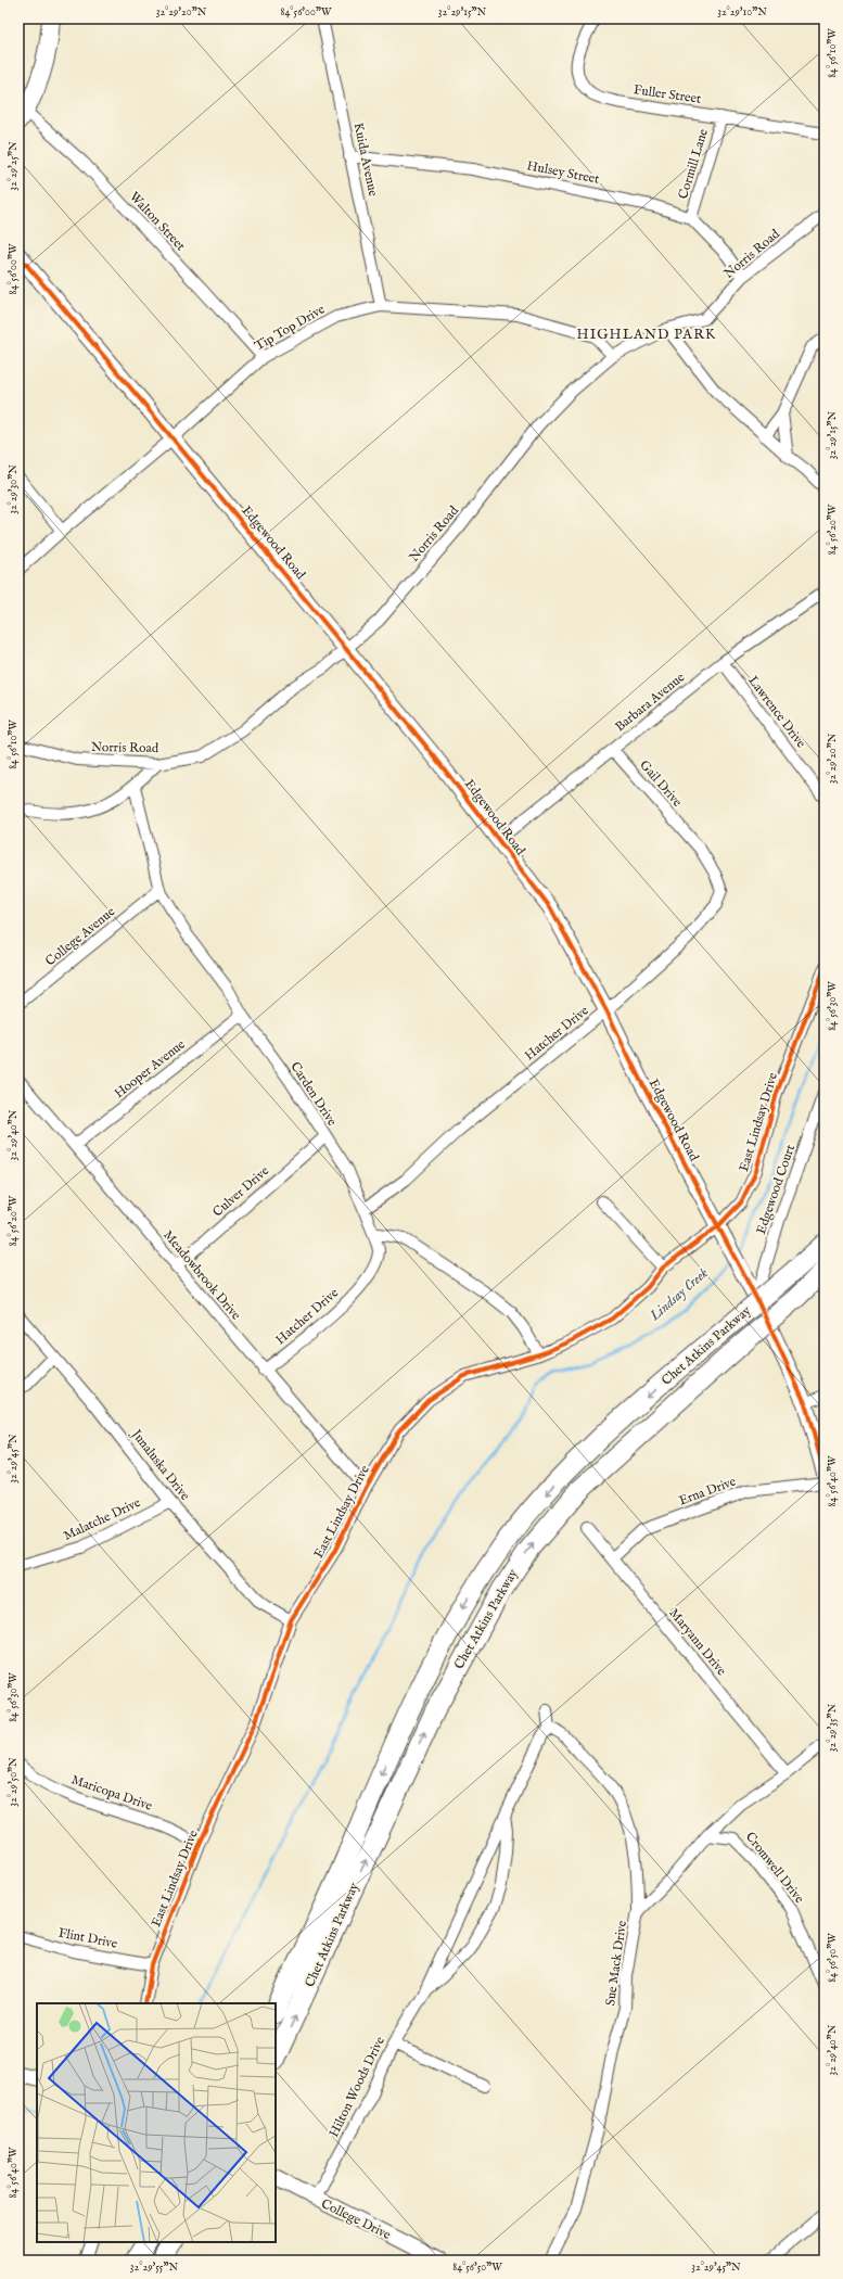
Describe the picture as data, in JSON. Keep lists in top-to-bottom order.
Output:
{
  "streets": {
    "highway": ["Chet Atkins Parkway"],
    "street": [
      "Fuller Street",
      "Kuida Avenue",
      "Cormill Lane",
      "Hulsey Street",
      "Walton Street",
      "Norris Road",
      "Tip Top Drive",
      "Edgewood Road",
      "Barbara Avenue",
      "Lawrence Drive",
      "Gail Drive",
      "College Avenue",
      "Hatcher Drive",
      "Hooper Avenue",
      "Carden Drive",
      "East Lindsay Drive",
      "Edgewood Court",
      "Culver Drive",
      "Meadowbrook Drive",
      "Junaluska Drive",
      "Erna Drive",
      "Malatche Drive",
      "Maryann Drive",
      "Maricopa Drive",
      "Cromwell Drive",
      "Flint Drive",
      "Sue Mack Drive",
      "Hilton Woods Drive",
      "College Drive"
    ]
  },
  "crossings": [
    ["Fuller Street", "Cormill Lane"],
    ["Kuida Avenue", "Hulsey Street"],
    ["Kuida Avenue", "Tip Top Drive"],
    ["Cormill Lane", "Hulsey Street"],
    ["Hulsey Street", "Norris Road"],
    ["Walton Street", "Tip Top Drive"],
    ["Norris Road", "Tip Top Drive"],
    ["Norris Road", "Edgewood Road"],
    ["Tip Top Drive", "Edgewood Road"],
    ["Edgewood Road", "Barbara Avenue"],
    ["Edgewood Road", "Hatcher Drive"],
    ["Edgewood Road", "East Lindsay Drive"],
    ["Edgewood Road", "Edgewood Court"],
    ["Barbara Avenue", "Lawrence Drive"],
    ["Barbara Avenue", "Gail Drive"],
    ["Gail Drive", "Hatcher Drive"],
    ["College Avenue", "Carden Drive"],
    ["Hatcher Drive", "Carden Drive"],
    ["Hatcher Drive", "Meadowbrook Drive"],
    ["Hooper Avenue", "Carden Drive"],
    ["Hooper Avenue", "Meadowbrook Drive"],
    ["Carden Drive", "Culver Drive"],
    ["East Lindsay Drive", "Meadowbrook Drive"],
    ["East Lindsay Drive", "Junaluska Drive"],
    ["East Lindsay Drive", "Maricopa Drive"],
    ["East Lindsay Drive", "Flint Drive"],
    ["Culver Drive", "Meadowbrook Drive"],
    ["Junaluska Drive", "Malatche Drive"],
    ["Erna Drive", "Maryann Drive"],
    ["Maryann Drive", "Sue Mack Drive"],
    ["Cromwell Drive", "Sue Mack Drive"],
    ["Hilton Woods Drive", "College Drive"]
  ],
  "districts": ["HIGHLAND PARK"],
  "water": ["Lindsay Creek"],
  "coordinates": [
    "32°29'20\"N",
    "84°56'00\"W",
    "32°29'15\"N",
    "32°29'10\"N",
    "84°56'10\"W",
    "32°29'25\"N",
    "32°29'30\"N",
    "84°56'20\"W",
    "84°56'30\"W",
    "32°29'40\"N",
    "32°29'45\"N",
    "84°56'40\"W",
    "32°29'35\"N",
    "32°29'50\"N",
    "84°56'50\"W",
    "32°29'55\"N"
  ]
}
